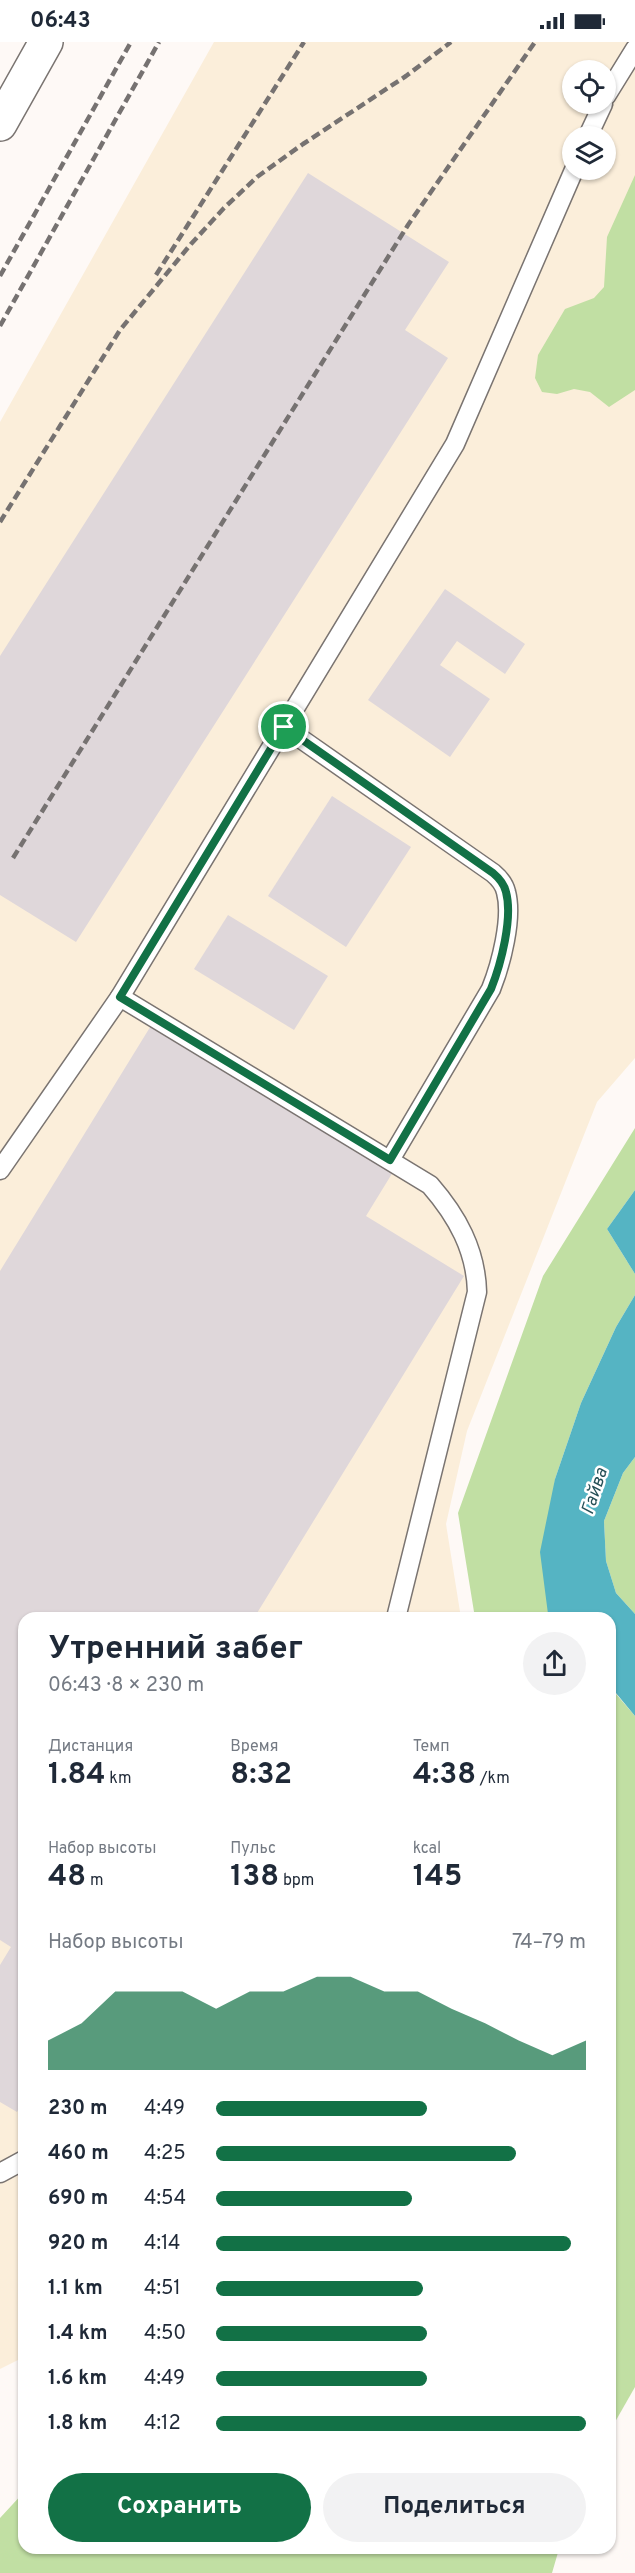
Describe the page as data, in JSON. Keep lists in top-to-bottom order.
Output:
{
  "water": ["Гайва"],
  "page": {
    "status": "06:43",
    "heading": ["Утренний забег", "06:43 · 8 × 230 m"],
    "stats": [
      ["Дистанция", "1.84 km"],
      ["Время", "8:32"],
      ["Темп", "4:38 /km"],
      ["Набор высоты", "48 m"],
      ["Пульс", "138 bpm"],
      ["kcal", "145"]
    ],
    "chart": ["Набор высоты", "74–79 m"],
    "list": [
      {
        "name": "230 m",
        "note": "4:49"
      },
      {
        "name": "460 m",
        "note": "4:25"
      },
      {
        "name": "690 m",
        "note": "4:54"
      },
      {
        "name": "920 m",
        "note": "4:14"
      },
      {
        "name": "1.1 km",
        "note": "4:51"
      },
      {
        "name": "1.4 km",
        "note": "4:50"
      },
      {
        "name": "1.6 km",
        "note": "4:49"
      },
      {
        "name": "1.8 km",
        "note": "4:12"
      }
    ],
    "buttons": ["Сохранить", "Поделиться"]
  }
}
